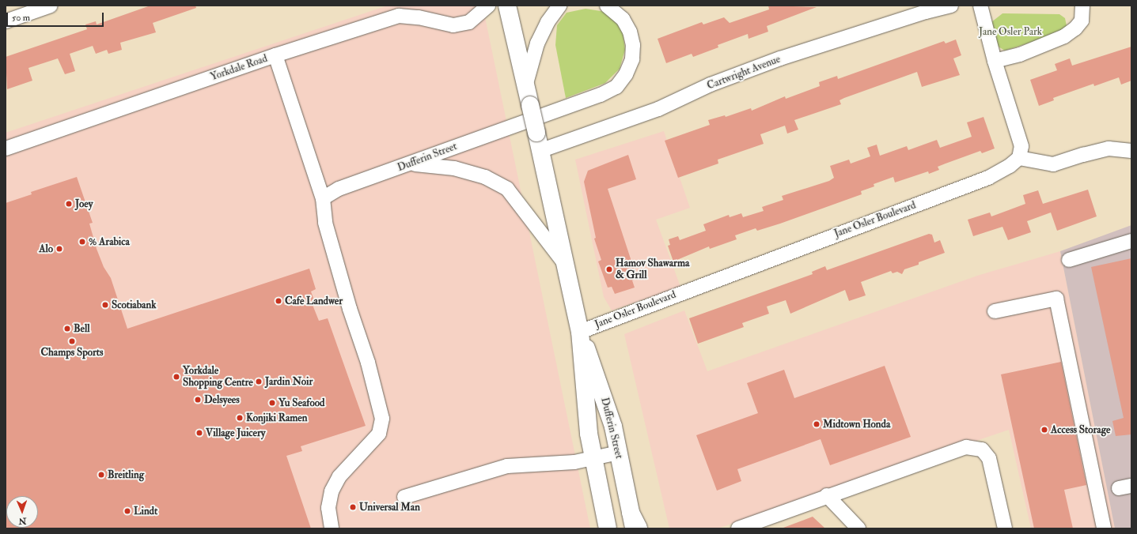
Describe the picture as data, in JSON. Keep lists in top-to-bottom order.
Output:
{
  "streets": {
    "main road": ["Dufferin Street"],
    "street": ["Yorkdale Road", "Cartwright Avenue", "Jane Osler Boulevard"]
  },
  "crossings": [
    ["Yorkdale Road", "Dufferin Street"],
    ["Cartwright Avenue", "Dufferin Street"],
    ["Dufferin Street", "Jane Osler Boulevard"]
  ],
  "parks": ["Jane Osler Park"],
  "places": [
    "Joey",
    "% Arabica",
    "Alo",
    "Hamov Shawarma & Grill",
    "Cafe Landwer",
    "Scotiabank",
    "Bell",
    "Champs Sports",
    "Yorkdale Shopping Centre",
    "Jardin Noir",
    "Delsyees",
    "Yu Seafood",
    "Konjiki Ramen",
    "Midtown Honda",
    "Access Storage",
    "Village Juicery",
    "Breitling",
    "Universal Man",
    "Lindt"
  ],
  "scale_bar": "50 m",
  "north": "bottom"
}
